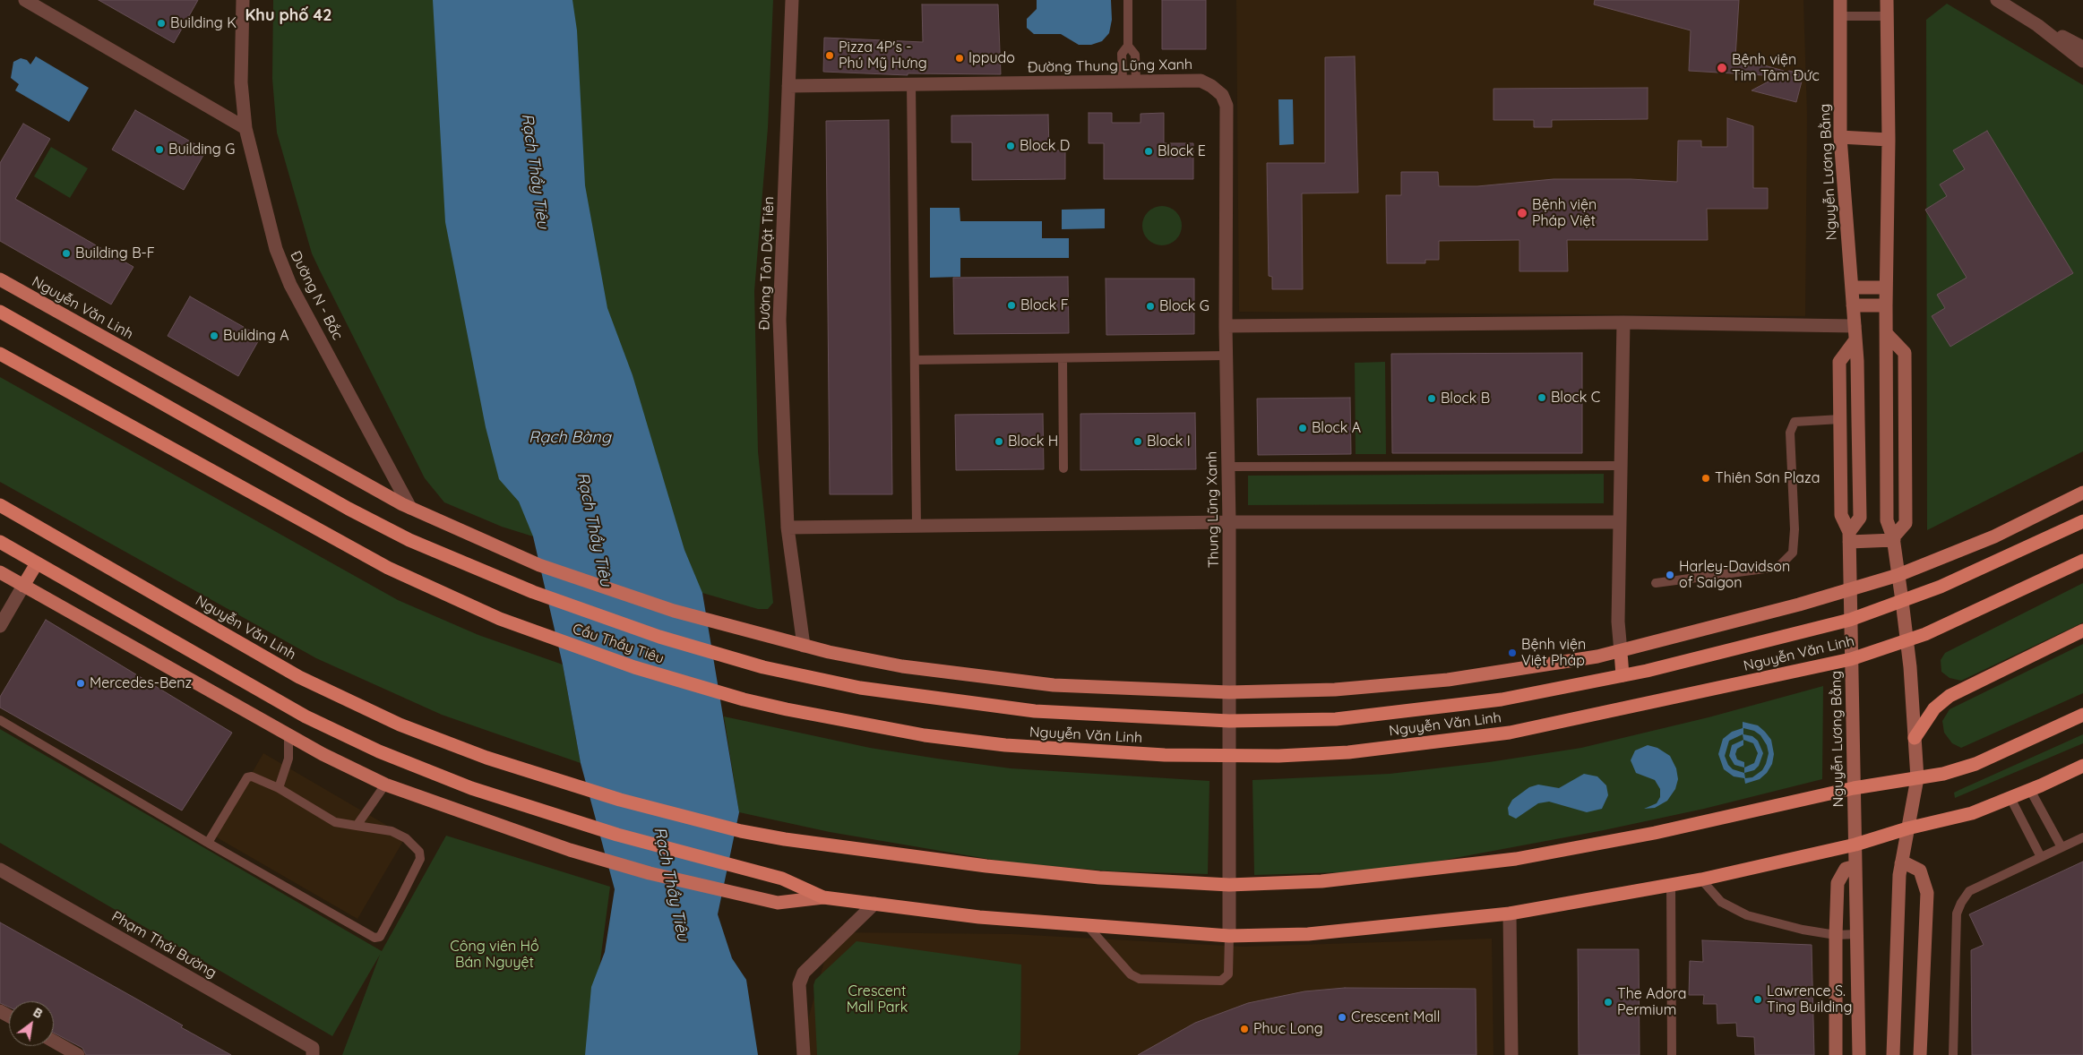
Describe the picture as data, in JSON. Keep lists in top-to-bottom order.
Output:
{
  "streets": {
    "highway": ["Nguyễn Văn Linh", "Cầu Thầy Tiêu"],
    "main road": ["Nguyễn Lương Bằng"],
    "street": [
      "Đường Thung Lũng Xanh",
      "Đường Tôn Dật Tiên",
      "Đường N - Bắc",
      "Thung Lũng Xanh",
      "Phạm Thái Bường"
    ]
  },
  "crossings": [
    ["Đường Thung Lũng Xanh", "Đường Tôn Dật Tiên"],
    ["Đường Thung Lũng Xanh", "Thung Lũng Xanh"],
    ["Nguyễn Lương Bằng", "Nguyễn Văn Linh"],
    ["Đường Tôn Dật Tiên", "Nguyễn Văn Linh"],
    ["Đường N - Bắc", "Nguyễn Văn Linh"],
    ["Nguyễn Văn Linh", "Thung Lũng Xanh"],
    ["Nguyễn Văn Linh", "Cầu Thầy Tiêu"]
  ],
  "districts": ["Khu phố 42"],
  "water": ["Rạch Thầy Tiêu", "Rạch Bàng"],
  "parks": ["Công viên Hồ Bán Nguyệt", "Crescent Mall Park"],
  "places": [
    "Building K",
    "Pizza 4P's - Phú Mỹ Hưng",
    "Ippudo",
    "Bệnh viện Tim Tâm Đức",
    "Block D",
    "Building G",
    "Block E",
    "Bệnh viện Pháp Việt",
    "Building B-F",
    "Block F",
    "Block G",
    "Building A",
    "Block C",
    "Block B",
    "Block A",
    "Block H",
    "Block I",
    "Thiên Sơn Plaza",
    "Harley-Davidson of Saigon",
    "Bệnh viện Việt Pháp",
    "Mercedes-Benz",
    "Lawrence S. Ting Building",
    "The Adora Permium",
    "Crescent Mall",
    "Phuc Long"
  ],
  "north": "top right"
}
